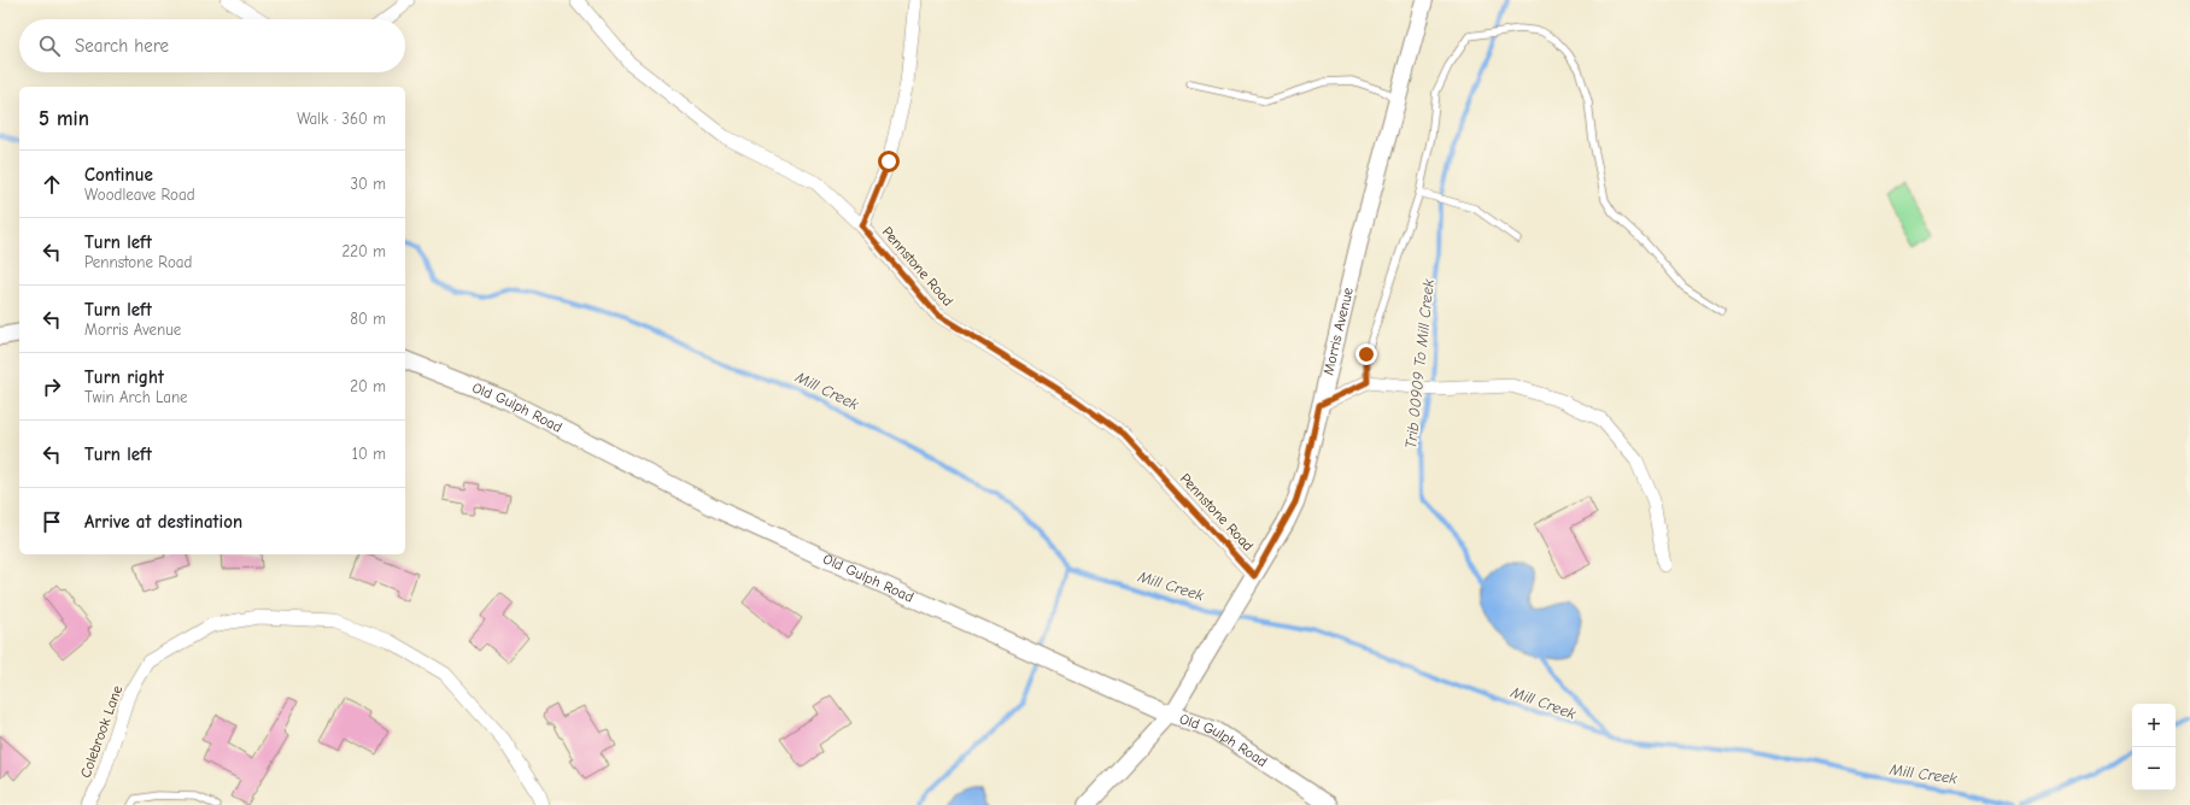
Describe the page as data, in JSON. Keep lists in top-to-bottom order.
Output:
{
  "streets": {
    "street": [
      "Pennstone Road",
      "Morris Avenue",
      "Old Gulph Road",
      "Colebrook Lane"
    ]
  },
  "crossings": [
    ["Pennstone Road", "Morris Avenue"],
    ["Morris Avenue", "Old Gulph Road"]
  ],
  "water": ["Trib 00909 To Mill Creek", "Mill Creek"],
  "page": {
    "search": "Search here",
    "heading": ["5 min", "Walk · 360 m"],
    "list": [
      ["Continue", "Woodleave Road", "30 m"],
      ["Turn left", "Pennstone Road", "220 m"],
      ["Turn left", "Morris Avenue", "80 m"],
      ["Turn right", "Twin Arch Lane", "20 m"],
      ["Turn left", "10 m"],
      "Arrive at destination"
    ],
    "map_buttons": ["+", "−"]
  }
}
